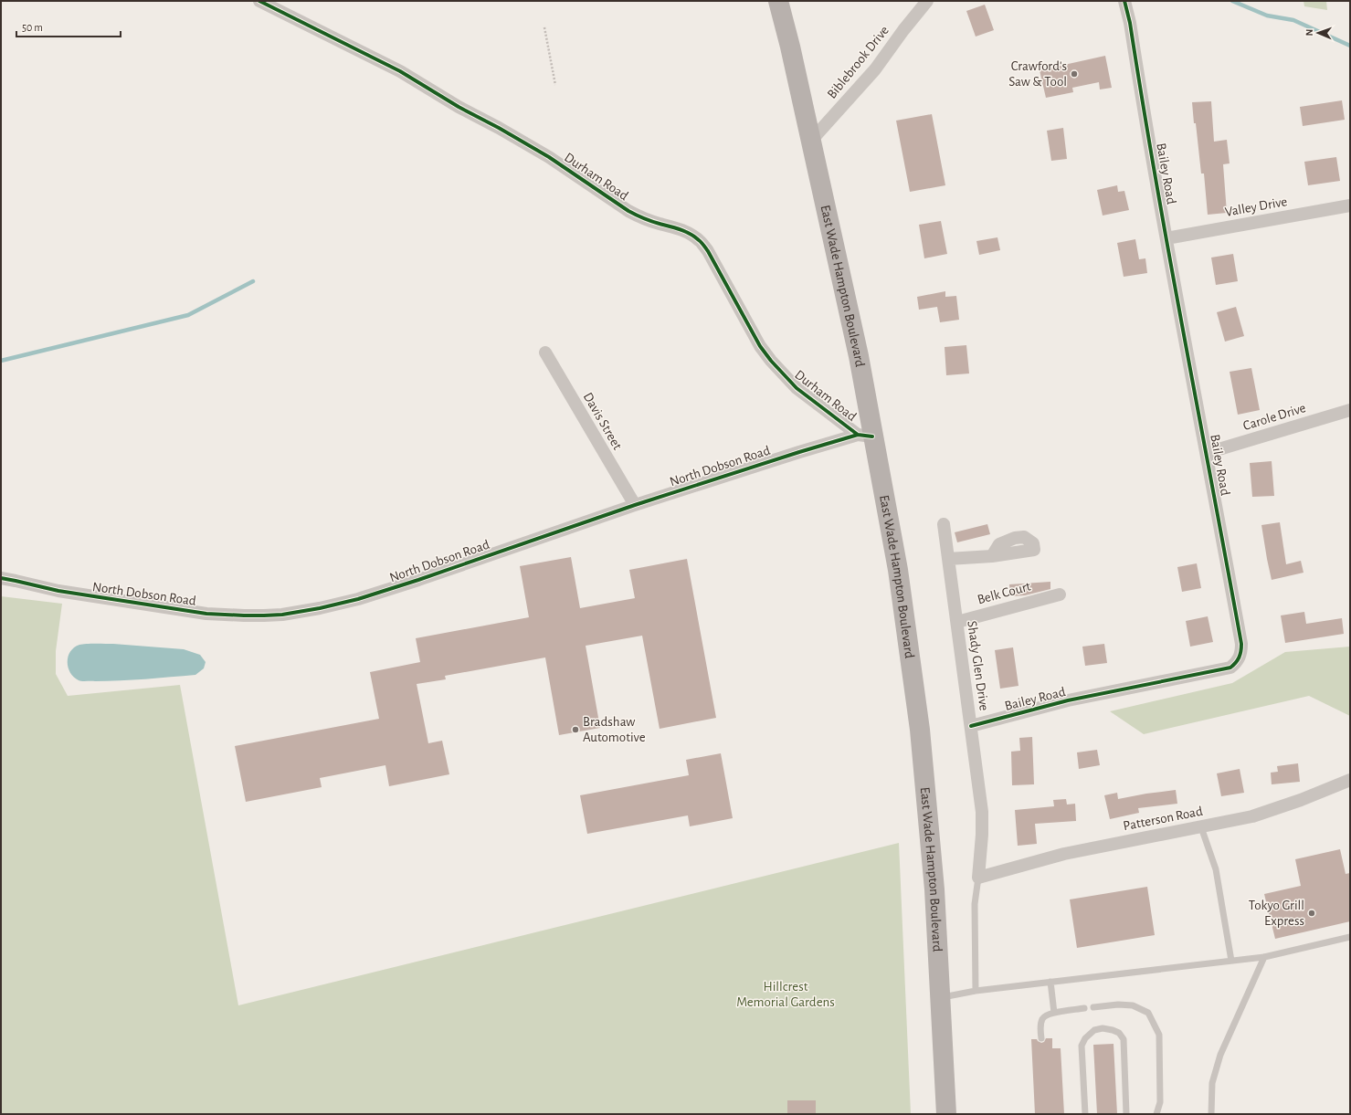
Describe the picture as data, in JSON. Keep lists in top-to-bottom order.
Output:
{
  "streets": {
    "main road": ["East Wade Hampton Boulevard"],
    "street": [
      "Biblebrook Drive",
      "Bailey Road",
      "Durham Road",
      "Valley Drive",
      "Carole Drive",
      "Davis Street",
      "North Dobson Road",
      "Belk Court",
      "Shady Glen Drive",
      "Patterson Road"
    ]
  },
  "crossings": [
    ["Biblebrook Drive", "East Wade Hampton Boulevard"],
    ["Bailey Road", "Valley Drive"],
    ["Bailey Road", "Carole Drive"],
    ["Bailey Road", "Shady Glen Drive"],
    ["Durham Road", "East Wade Hampton Boulevard"],
    ["Durham Road", "North Dobson Road"],
    ["East Wade Hampton Boulevard", "North Dobson Road"],
    ["Davis Street", "North Dobson Road"],
    ["Belk Court", "Shady Glen Drive"],
    ["Shady Glen Drive", "Patterson Road"]
  ],
  "parks": ["Hillcrest Memorial Gardens"],
  "places": ["Crawford's Saw & Tool", "Bradshaw Automotive", "Tokyo Grill Express"],
  "scale_bar": "50 m",
  "north": "left"
}
